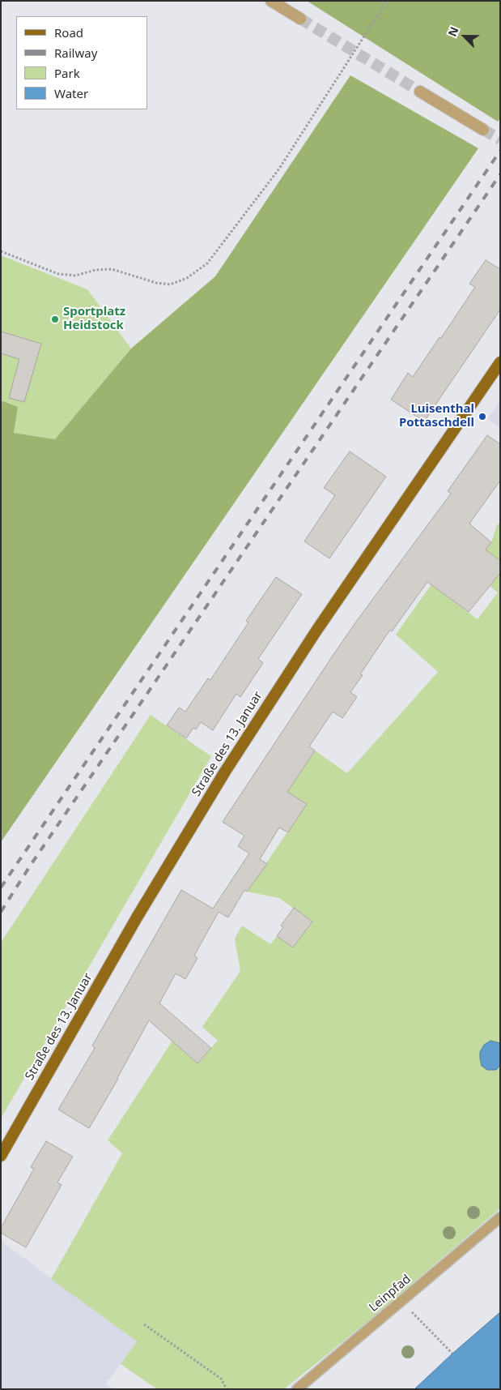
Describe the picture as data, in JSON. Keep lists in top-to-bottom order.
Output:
{
  "streets": {
    "main road": ["Straße des 13. Januar"],
    "lane": ["Leinpfad"]
  },
  "places": ["Sportplatz Heidstock", "Luisenthal Pottaschdell"],
  "legend": [
    "Road",
    "Railway",
    "Park",
    "Water"
  ],
  "north": "top left"
}
